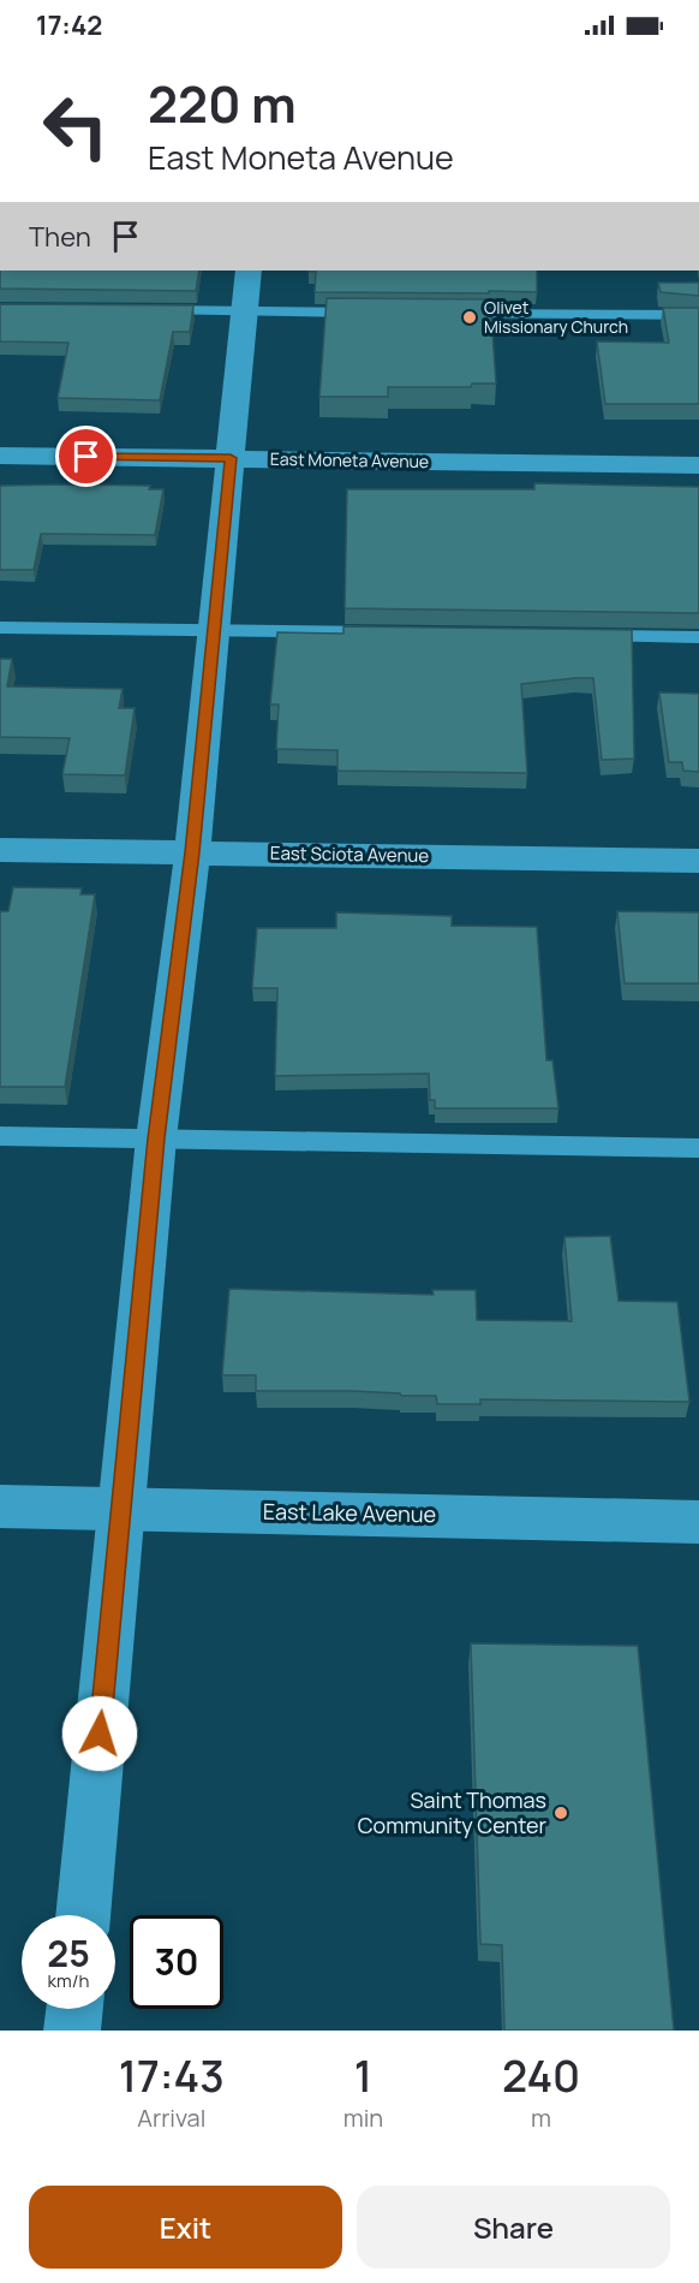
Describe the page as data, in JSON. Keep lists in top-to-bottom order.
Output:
{
  "streets": {
    "street": ["East Moneta Avenue", "East Sciota Avenue", "East Lake Avenue"]
  },
  "places": ["Olivet Missionary Church", "Saint Thomas Community Center"],
  "page": {
    "status": "17:42",
    "turn": ["220 m", "East Moneta Avenue"],
    "then": "Then",
    "speed": "25 km/h",
    "limit": "30",
    "eta": [
      "17:43",
      "Arrival",
      "1",
      "min",
      "240",
      "m"
    ],
    "buttons": ["Exit", "Share"]
  }
}
